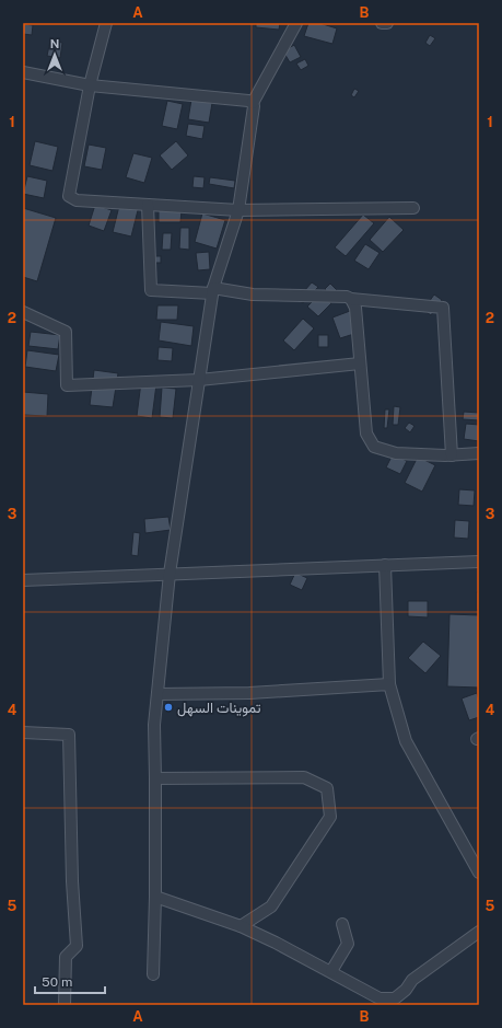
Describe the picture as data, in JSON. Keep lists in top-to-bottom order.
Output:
{
  "places": ["تموينات السهل"],
  "scale_bar": "50 m",
  "north": "top",
  "grid": {
    "columns": ["A", "B"],
    "rows": [
      "1",
      "2",
      "3",
      "4",
      "5"
    ]
  }
}
